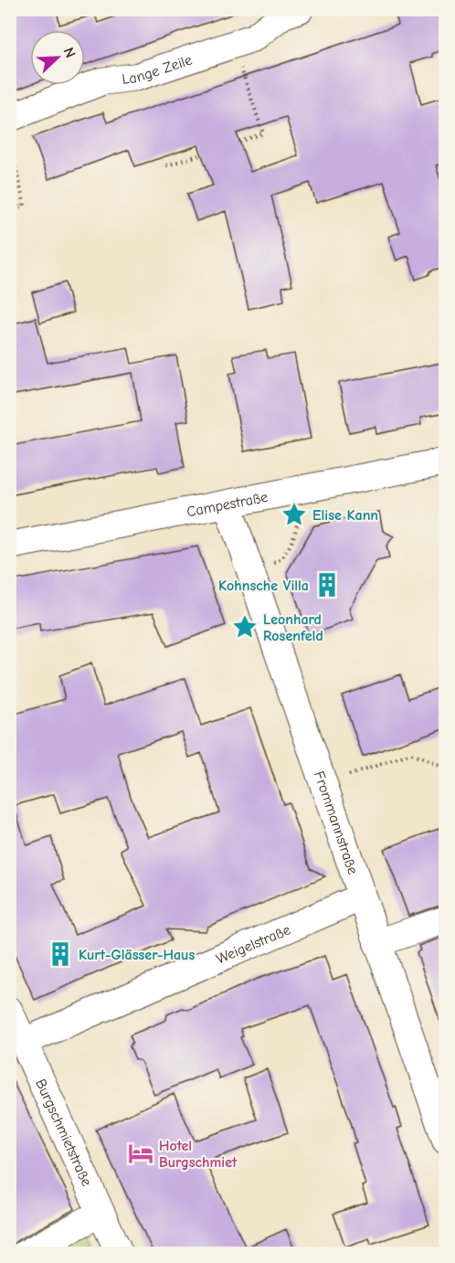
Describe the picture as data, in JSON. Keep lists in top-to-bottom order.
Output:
{
  "streets": {
    "street": [
      "Lange Zeile",
      "Campestraße",
      "Frommannstraße",
      "Weigelstraße",
      "Burgschmietstraße"
    ]
  },
  "crossings": [
    ["Campestraße", "Frommannstraße"],
    ["Frommannstraße", "Weigelstraße"],
    ["Weigelstraße", "Burgschmietstraße"]
  ],
  "places": {
    "place": ["Elise Kann", "Leonhard Rosenfeld"],
    "building": ["Kohnsche Villa", "Kurt-Glässer-Haus"],
    "hotel": ["Hotel Burgschmiet"]
  },
  "north": "top right"
}
